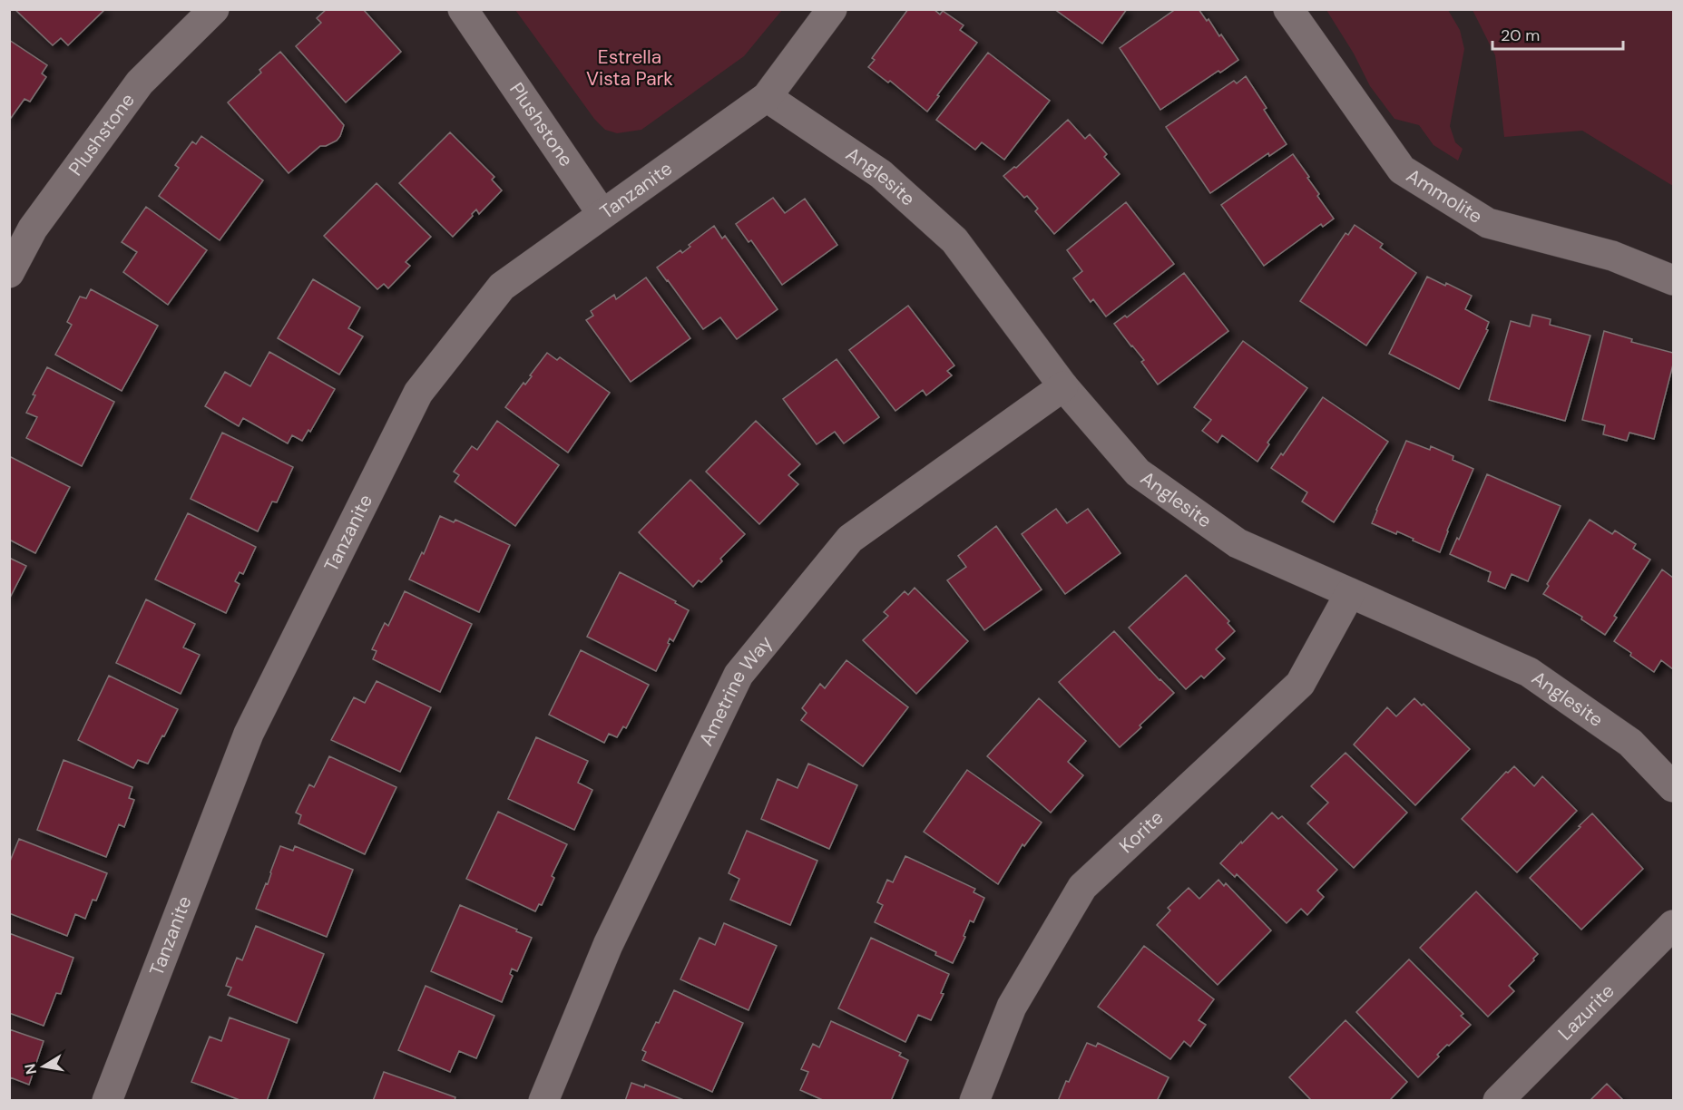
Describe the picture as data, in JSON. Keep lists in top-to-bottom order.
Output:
{
  "streets": {
    "street": [
      "Plushstone",
      "Anglesite",
      "Tanzanite",
      "Ammolite",
      "Ametrine Way",
      "Korite",
      "Lazurite"
    ]
  },
  "crossings": [
    ["Plushstone", "Tanzanite"],
    ["Anglesite", "Tanzanite"],
    ["Anglesite", "Ametrine Way"],
    ["Anglesite", "Korite"]
  ],
  "parks": ["Estrella Vista Park"],
  "scale_bar": "20 m",
  "north": "left"
}
